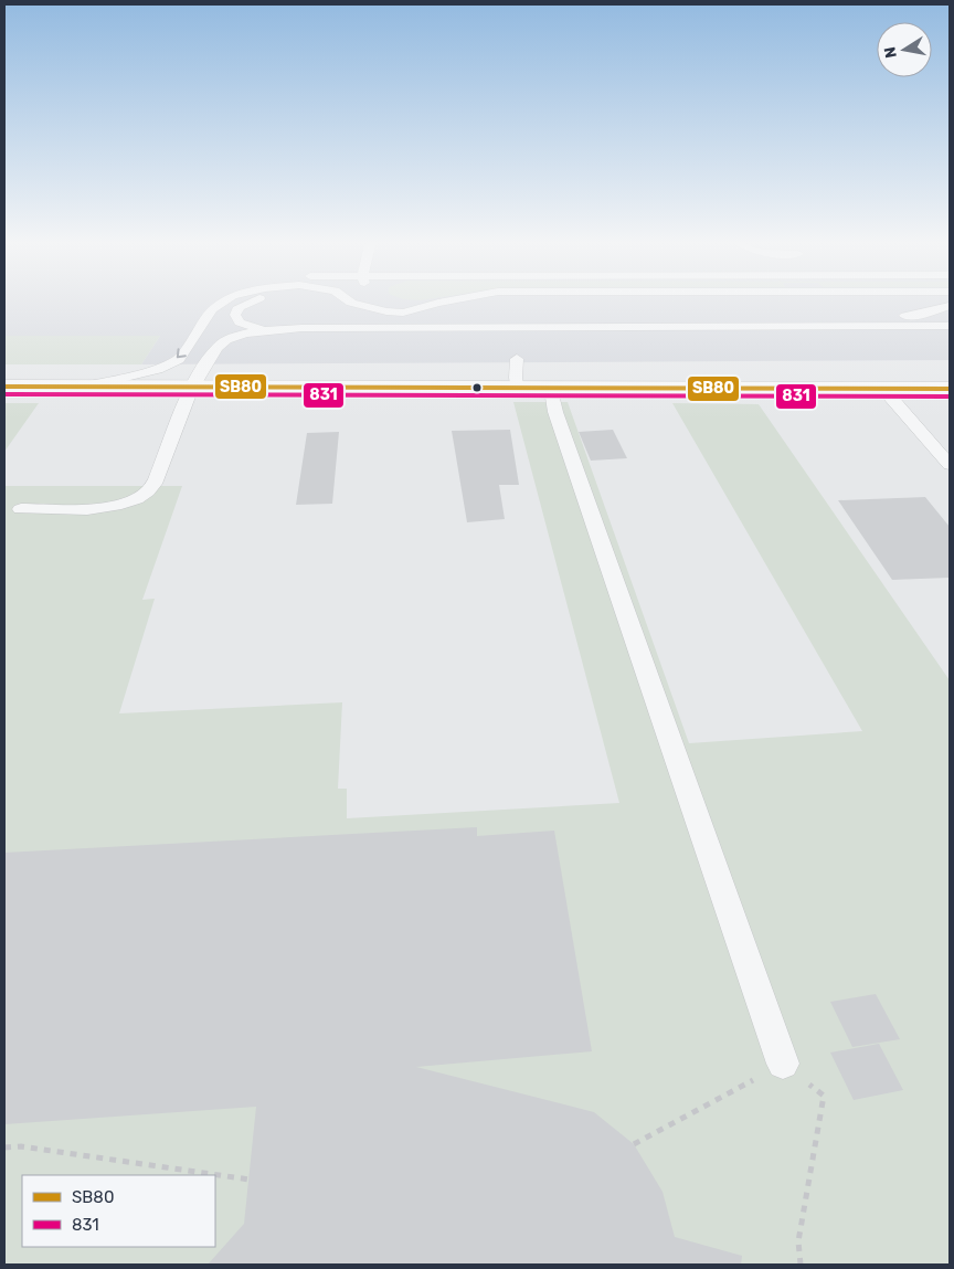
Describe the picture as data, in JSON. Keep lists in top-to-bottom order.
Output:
{
  "lines": ["transit line SB80", "transit line 831"],
  "legend": ["SB80", "831"],
  "north": "left"
}
